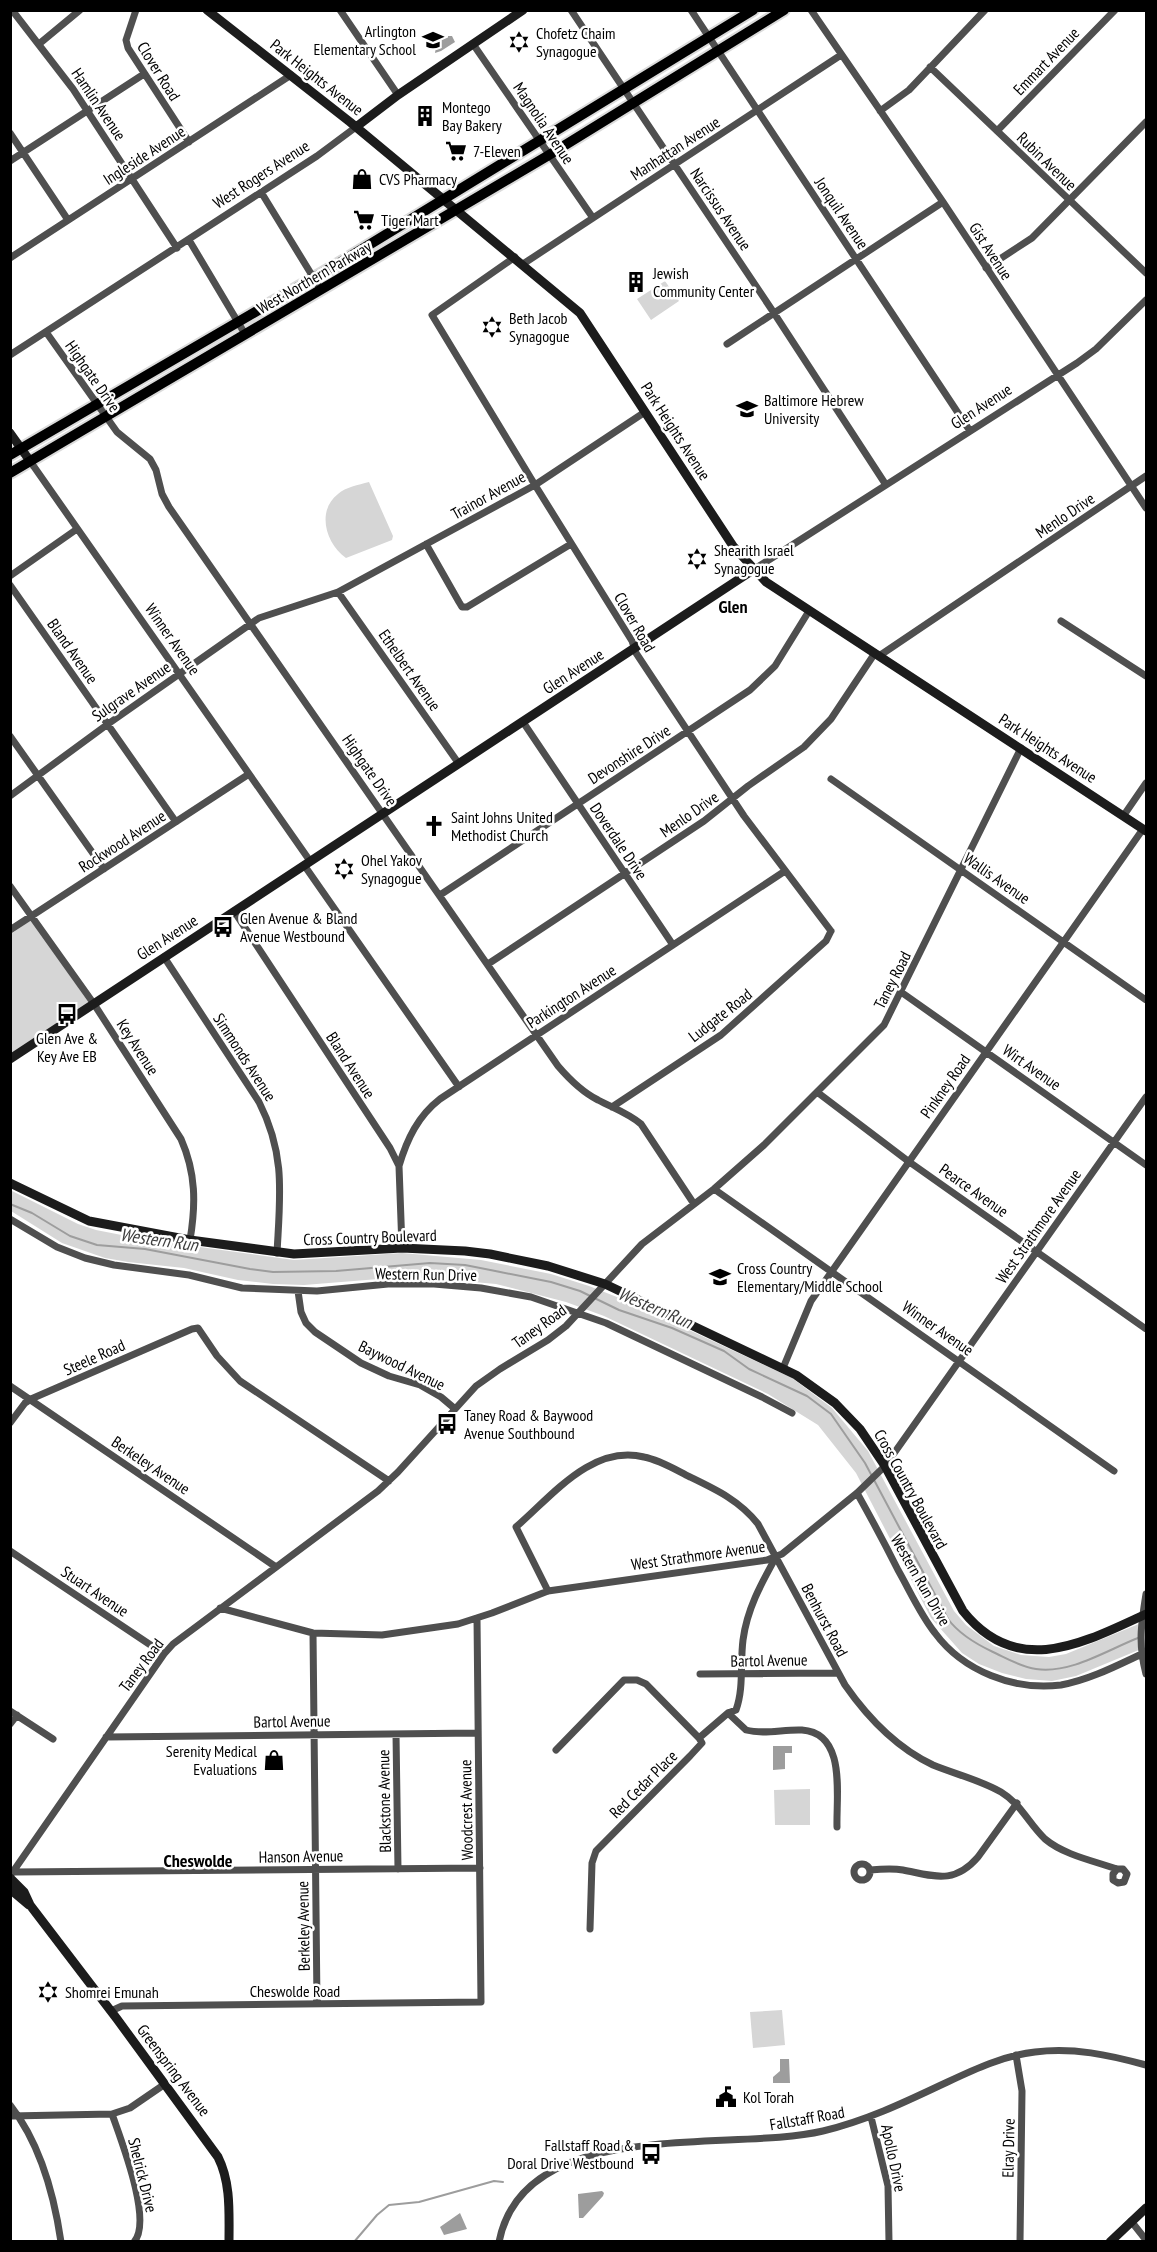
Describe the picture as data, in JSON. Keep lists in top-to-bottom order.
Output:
{
  "streets": {
    "main road": [
      "Park Heights Avenue",
      "West Rogers Avenue",
      "West Northern Parkway",
      "Glen Avenue",
      "Winner Avenue",
      "Cross Country Boulevard",
      "Greenspring Avenue"
    ],
    "street": [
      "Emmart Avenue",
      "Clover Road",
      "Hamlin Avenue",
      "Magnolia Avenue",
      "Manhattan Avenue",
      "Ingleside Avenue",
      "Rubin Avenue",
      "Narcissus Avenue",
      "Jonquil Avenue",
      "Gist Avenue",
      "Highgate Drive",
      "Trainor Avenue",
      "Menlo Drive",
      "Bland Avenue",
      "Ethelbert Avenue",
      "Sulgrave Avenue",
      "Devonshire Drive",
      "Rockwood Avenue",
      "Doverdale Drive",
      "Wallis Avenue",
      "Taney Road",
      "Parkington Avenue",
      "Ludgate Road",
      "Key Avenue",
      "Simmonds Avenue",
      "Wirt Avenue",
      "Pinkney Road",
      "Pearce Avenue",
      "West Strathmore Avenue",
      "Western Run Drive",
      "Steele Road",
      "Baywood Avenue",
      "Berkeley Avenue",
      "Stuart Avenue",
      "Benhurst Road",
      "Bartol Avenue",
      "Red Cedar Place",
      "Blackstone Avenue",
      "Woodcrest Avenue",
      "Hanson Avenue",
      "Cheswolde Road",
      "Fallstaff Road",
      "Elray Drive",
      "Apollo Drive",
      "Shelrick Drive"
    ]
  },
  "crossings": [
    ["Emmart Avenue", "Rubin Avenue"],
    ["Clover Road", "Park Heights Avenue"],
    ["Clover Road", "Ingleside Avenue"],
    ["Clover Road", "Glen Avenue"],
    ["Clover Road", "Trainor Avenue"],
    ["Clover Road", "Menlo Drive"],
    ["Clover Road", "Devonshire Drive"],
    ["Clover Road", "Parkington Avenue"],
    ["Clover Road", "Ludgate Road"],
    ["Park Heights Avenue", "Manhattan Avenue"],
    ["Park Heights Avenue", "Ingleside Avenue"],
    ["Park Heights Avenue", "West Rogers Avenue"],
    ["Park Heights Avenue", "West Northern Parkway"],
    ["Park Heights Avenue", "Glen Avenue"],
    ["Park Heights Avenue", "Trainor Avenue"],
    ["Park Heights Avenue", "Menlo Drive"],
    ["Park Heights Avenue", "Devonshire Drive"],
    ["Park Heights Avenue", "Taney Road"],
    ["Park Heights Avenue", "Pinkney Road"],
    ["Hamlin Avenue", "Ingleside Avenue"],
    ["Hamlin Avenue", "West Rogers Avenue"],
    ["Magnolia Avenue", "Manhattan Avenue"],
    ["Magnolia Avenue", "West Rogers Avenue"],
    ["Magnolia Avenue", "West Northern Parkway"],
    ["Manhattan Avenue", "Narcissus Avenue"],
    ["Manhattan Avenue", "Jonquil Avenue"],
    ["Manhattan Avenue", "Gist Avenue"],
    ["West Rogers Avenue", "Highgate Drive"],
    ["Narcissus Avenue", "West Northern Parkway"],
    ["Narcissus Avenue", "Glen Avenue"],
    ["Jonquil Avenue", "West Northern Parkway"],
    ["Jonquil Avenue", "Glen Avenue"],
    ["Gist Avenue", "Glen Avenue"],
    ["Gist Avenue", "Menlo Drive"],
    ["West Northern Parkway", "Highgate Drive"],
    ["West Northern Parkway", "Winner Avenue"],
    ["Highgate Drive", "Glen Avenue"],
    ["Highgate Drive", "Menlo Drive"],
    ["Highgate Drive", "Sulgrave Avenue"],
    ["Highgate Drive", "Devonshire Drive"],
    ["Highgate Drive", "Taney Road"],
    ["Highgate Drive", "Parkington Avenue"],
    ["Highgate Drive", "Ludgate Road"],
    ["Glen Avenue", "Winner Avenue"],
    ["Glen Avenue", "Bland Avenue"],
    ["Glen Avenue", "Ethelbert Avenue"],
    ["Glen Avenue", "Doverdale Drive"],
    ["Glen Avenue", "Key Avenue"],
    ["Glen Avenue", "Simmonds Avenue"],
    ["Trainor Avenue", "Ethelbert Avenue"],
    ["Trainor Avenue", "Sulgrave Avenue"],
    ["Menlo Drive", "Doverdale Drive"],
    ["Winner Avenue", "Sulgrave Avenue"],
    ["Winner Avenue", "Rockwood Avenue"],
    ["Winner Avenue", "Taney Road"],
    ["Winner Avenue", "Parkington Avenue"],
    ["Winner Avenue", "Pinkney Road"],
    ["Winner Avenue", "West Strathmore Avenue"],
    ["Bland Avenue", "Sulgrave Avenue"],
    ["Bland Avenue", "Rockwood Avenue"],
    ["Bland Avenue", "Parkington Avenue"],
    ["Bland Avenue", "Cross Country Boulevard"],
    ["Ethelbert Avenue", "Sulgrave Avenue"],
    ["Devonshire Drive", "Doverdale Drive"],
    ["Rockwood Avenue", "Key Avenue"],
    ["Doverdale Drive", "Parkington Avenue"],
    ["Wallis Avenue", "Taney Road"],
    ["Wallis Avenue", "Pinkney Road"],
    ["Taney Road", "Wirt Avenue"],
    ["Taney Road", "Pearce Avenue"],
    ["Taney Road", "West Strathmore Avenue"],
    ["Taney Road", "Cross Country Boulevard"],
    ["Taney Road", "Western Run Drive"],
    ["Taney Road", "Steele Road"],
    ["Taney Road", "Baywood Avenue"],
    ["Taney Road", "Berkeley Avenue"],
    ["Taney Road", "Stuart Avenue"],
    ["Taney Road", "Bartol Avenue"],
    ["Taney Road", "Hanson Avenue"],
    ["Taney Road", "Greenspring Avenue"],
    ["Key Avenue", "Cross Country Boulevard"],
    ["Simmonds Avenue", "Cross Country Boulevard"],
    ["Wirt Avenue", "Pinkney Road"],
    ["Wirt Avenue", "West Strathmore Avenue"],
    ["Pinkney Road", "Pearce Avenue"],
    ["Pinkney Road", "Cross Country Boulevard"],
    ["Pearce Avenue", "West Strathmore Avenue"],
    ["West Strathmore Avenue", "Cross Country Boulevard"],
    ["West Strathmore Avenue", "Western Run Drive"],
    ["West Strathmore Avenue", "Berkeley Avenue"],
    ["West Strathmore Avenue", "Benhurst Road"],
    ["West Strathmore Avenue", "Red Cedar Place"],
    ["West Strathmore Avenue", "Woodcrest Avenue"],
    ["Western Run Drive", "Baywood Avenue"],
    ["Steele Road", "Berkeley Avenue"],
    ["Berkeley Avenue", "Bartol Avenue"],
    ["Berkeley Avenue", "Hanson Avenue"],
    ["Berkeley Avenue", "Cheswolde Road"],
    ["Benhurst Road", "Bartol Avenue"],
    ["Benhurst Road", "Red Cedar Place"],
    ["Bartol Avenue", "Red Cedar Place"],
    ["Bartol Avenue", "Blackstone Avenue"],
    ["Bartol Avenue", "Woodcrest Avenue"],
    ["Blackstone Avenue", "Hanson Avenue"],
    ["Woodcrest Avenue", "Hanson Avenue"],
    ["Woodcrest Avenue", "Cheswolde Road"],
    ["Hanson Avenue", "Greenspring Avenue"],
    ["Cheswolde Road", "Greenspring Avenue"],
    ["Fallstaff Road", "Elray Drive"],
    ["Fallstaff Road", "Apollo Drive"]
  ],
  "districts": ["Glen", "Cheswolde"],
  "water": ["Western Run"],
  "places": {
    "school or university": ["Arlington Elementary School", "Baltimore Hebrew University", "Cross Country Elementary/Middle School"],
    "synagogue": [
      "Chofetz Chaim Synagogue",
      "Beth Jacob Synagogue",
      "Shearith Israel Synagogue",
      "Ohel Yakov Synagogue",
      "Shomrei Emunah"
    ],
    "building": ["Montego Bay Bakery", "Jewish Community Center"],
    "supermarket": ["7-Eleven", "Tiger Mart"],
    "shop": ["CVS Pharmacy", "Serenity Medical Evaluations"],
    "church": ["Saint Johns United Methodist Church"],
    "bus stop": [
      "Glen Avenue & Bland Avenue Westbound",
      "Glen Ave & Key Ave EB",
      "Taney Road & Baywood Avenue Southbound",
      "Fallstaff Road & Doral Drive Westbound"
    ],
    "public building": ["Kol Torah"]
  }
}
